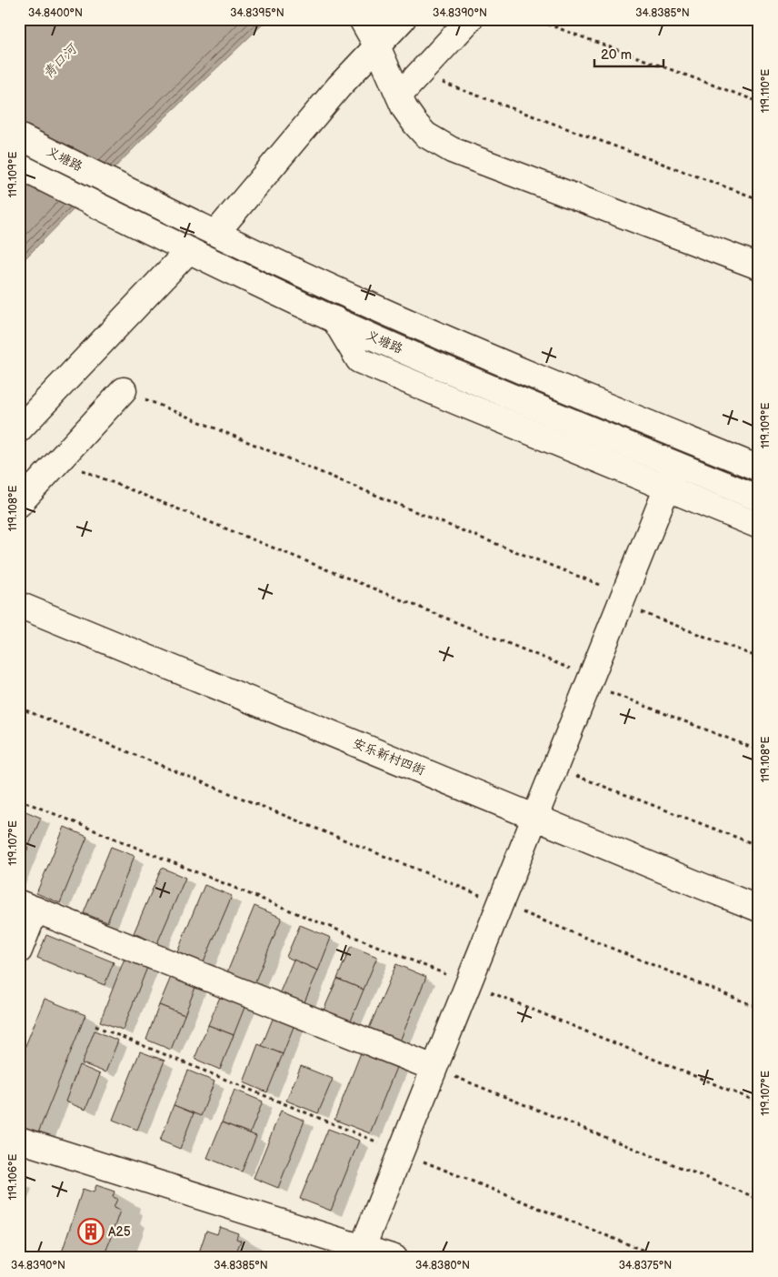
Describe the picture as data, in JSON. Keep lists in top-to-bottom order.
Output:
{
  "streets": {
    "street": ["义塘路", "安乐新村四街"]
  },
  "water": ["青口河"],
  "places": {
    "building": ["A25"]
  },
  "scale_bar": "20 m",
  "coordinates": [
    "34.8400°N",
    "34.8395°N",
    "34.8390°N",
    "34.8385°N",
    "119.110°E",
    "119.109°E",
    "119.108°E",
    "119.107°E",
    "119.106°E",
    "34.8380°N",
    "34.8375°N"
  ]
}
